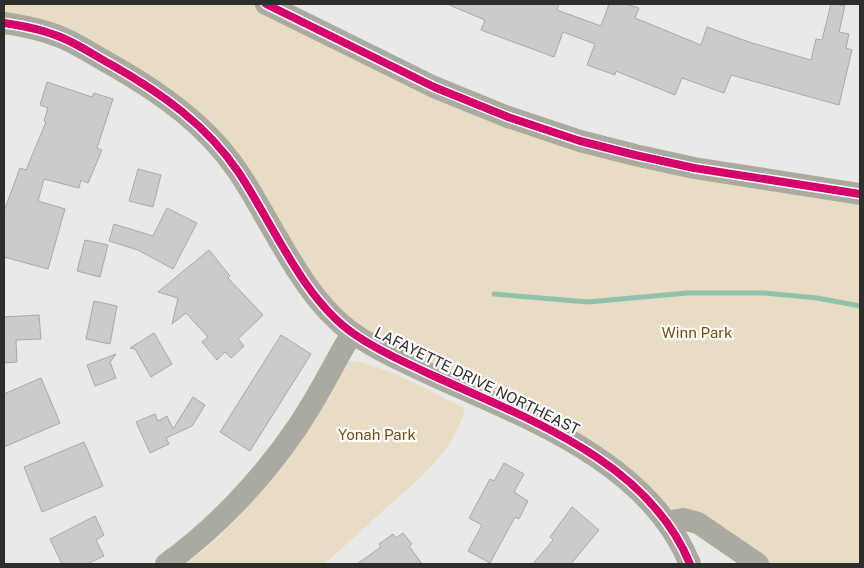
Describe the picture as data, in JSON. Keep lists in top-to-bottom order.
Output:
{
  "streets": {
    "street": ["LAFAYETTE DRIVE NORTHEAST"]
  },
  "parks": ["Winn Park", "Yonah Park"]
}
